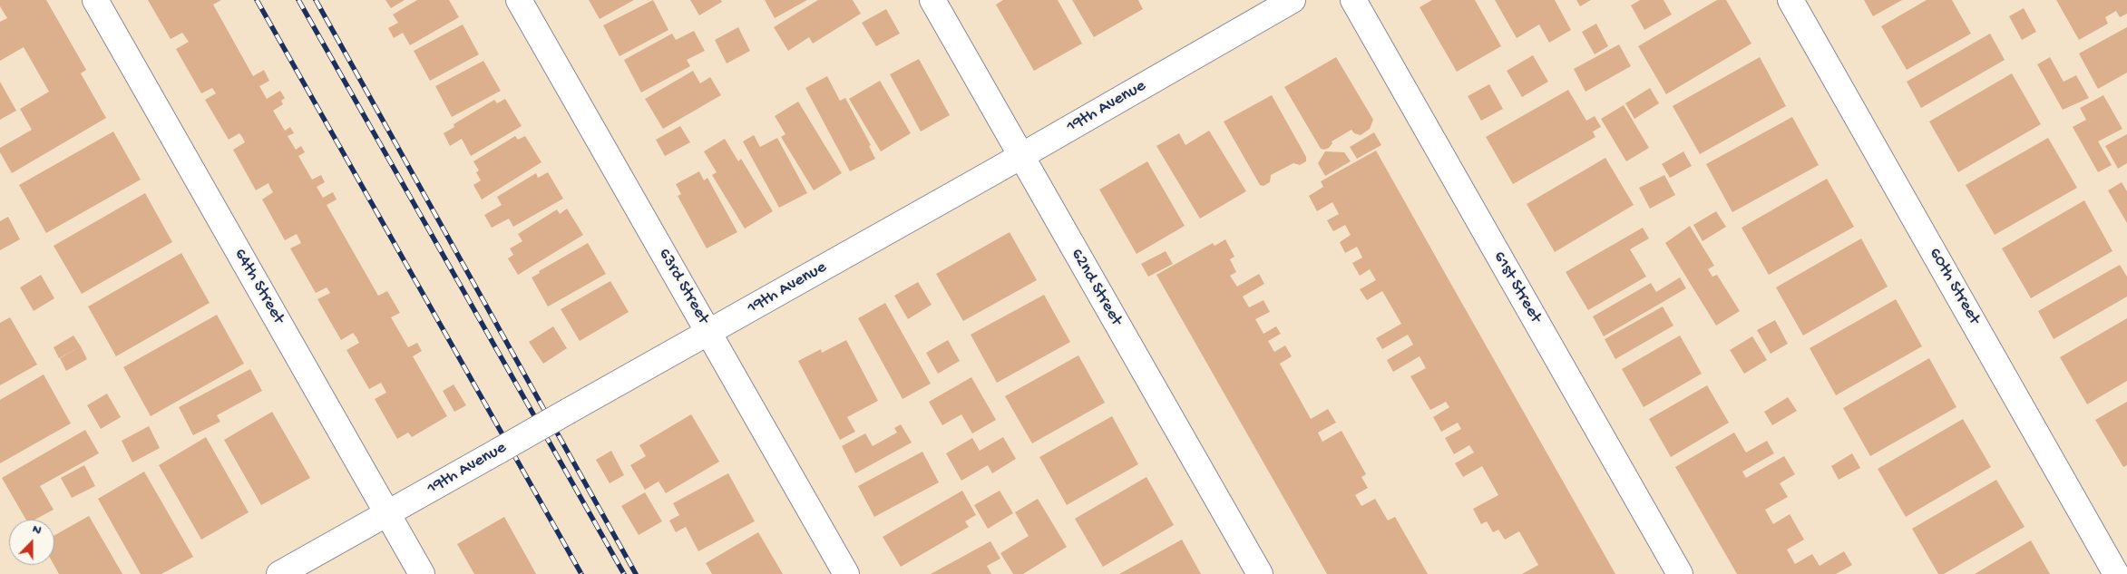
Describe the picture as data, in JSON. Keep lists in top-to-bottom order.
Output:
{
  "streets": {
    "street": [
      "19th Avenue",
      "64th Street",
      "63rd Street",
      "60th Street",
      "62nd Street",
      "61st Street"
    ]
  },
  "crossings": [
    ["19th Avenue", "64th Street"],
    ["19th Avenue", "63rd Street"],
    ["19th Avenue", "62nd Street"]
  ],
  "north": "top"
}
